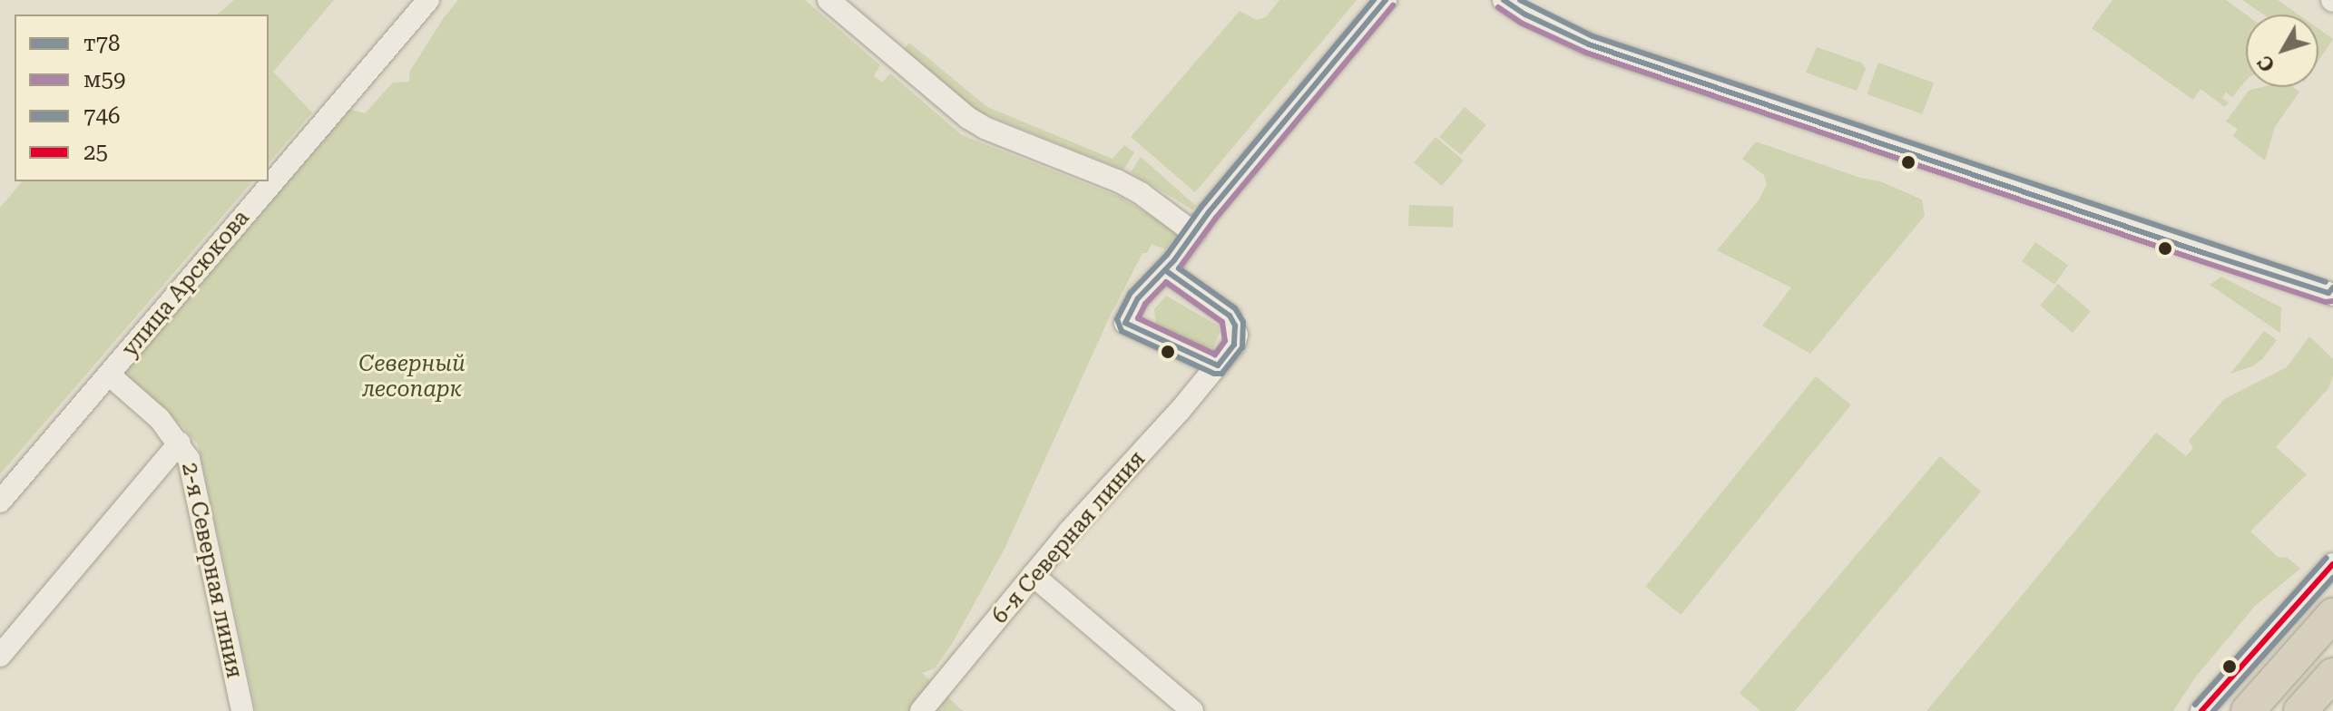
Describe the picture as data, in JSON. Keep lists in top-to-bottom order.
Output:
{
  "streets": {
    "street": ["улица Арсюкова", "6-я Северная линия", "2-я Северная линия"]
  },
  "crossings": [
    ["улица Арсюкова", "2-я Северная линия"]
  ],
  "parks": ["Северный лесопарк"],
  "lines": [
    "transit line т78",
    "transit line 746",
    "transit line м59",
    "transit line 25"
  ],
  "legend": [
    "т78",
    "м59",
    "746",
    "25"
  ],
  "north": "bottom left"
}
